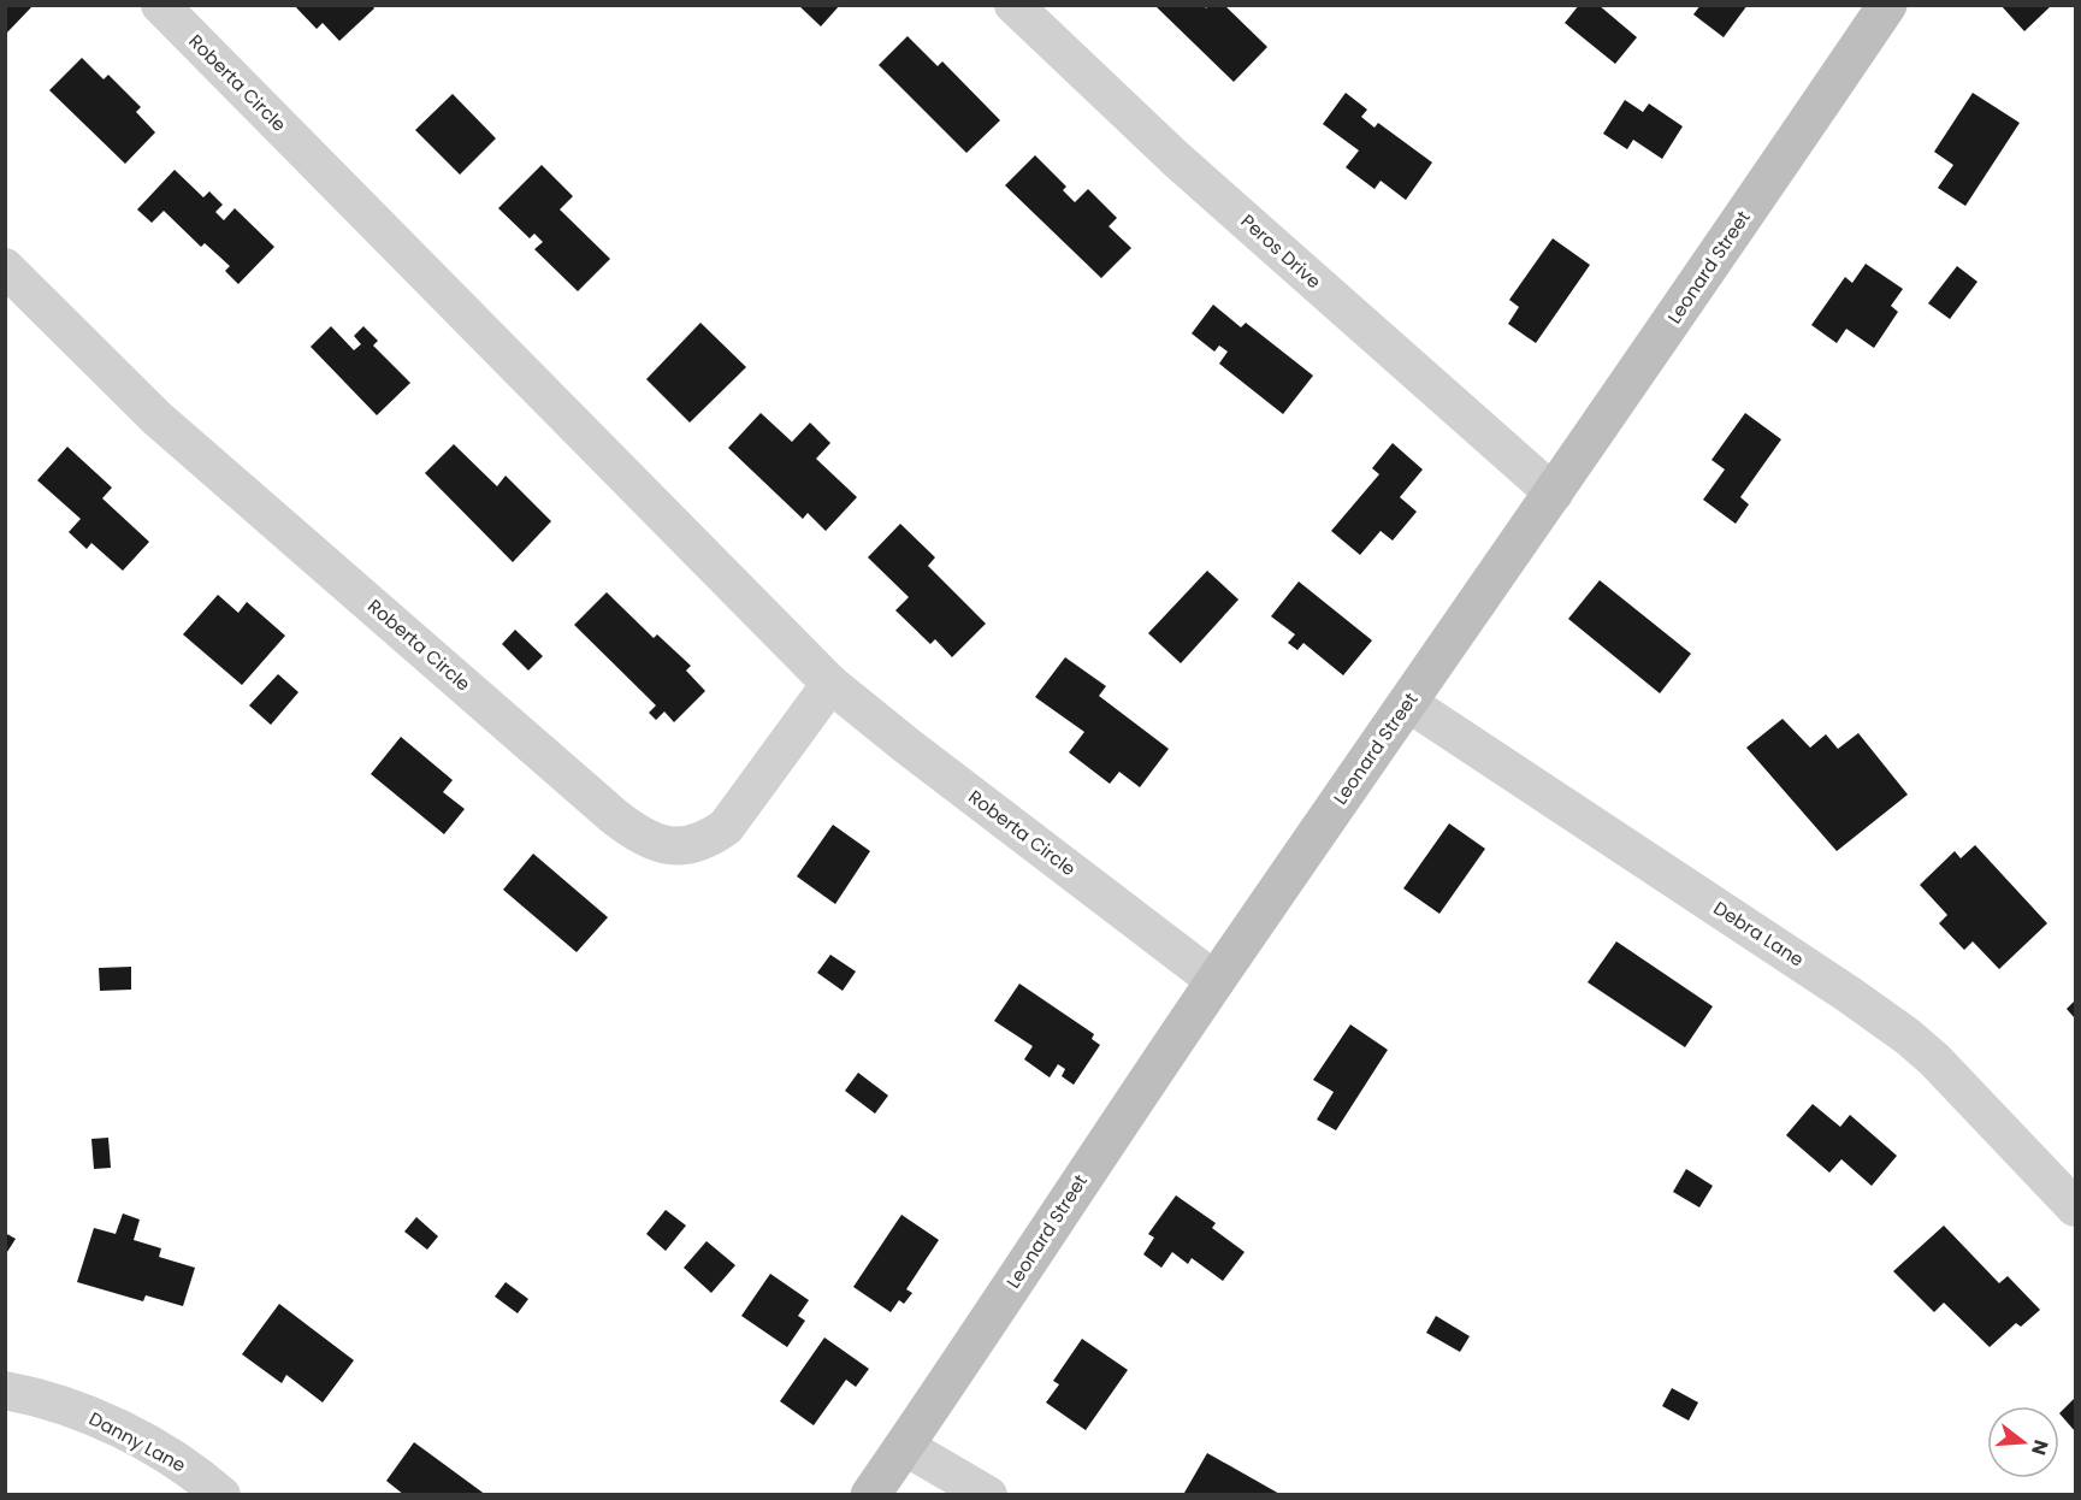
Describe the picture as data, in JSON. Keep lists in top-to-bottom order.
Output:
{
  "streets": {
    "street": [
      "Roberta Circle",
      "Peros Drive",
      "Leonard Street",
      "Debra Lane",
      "Danny Lane"
    ]
  },
  "crossings": [
    ["Roberta Circle", "Leonard Street"],
    ["Peros Drive", "Leonard Street"],
    ["Leonard Street", "Debra Lane"]
  ],
  "north": "right"
}
